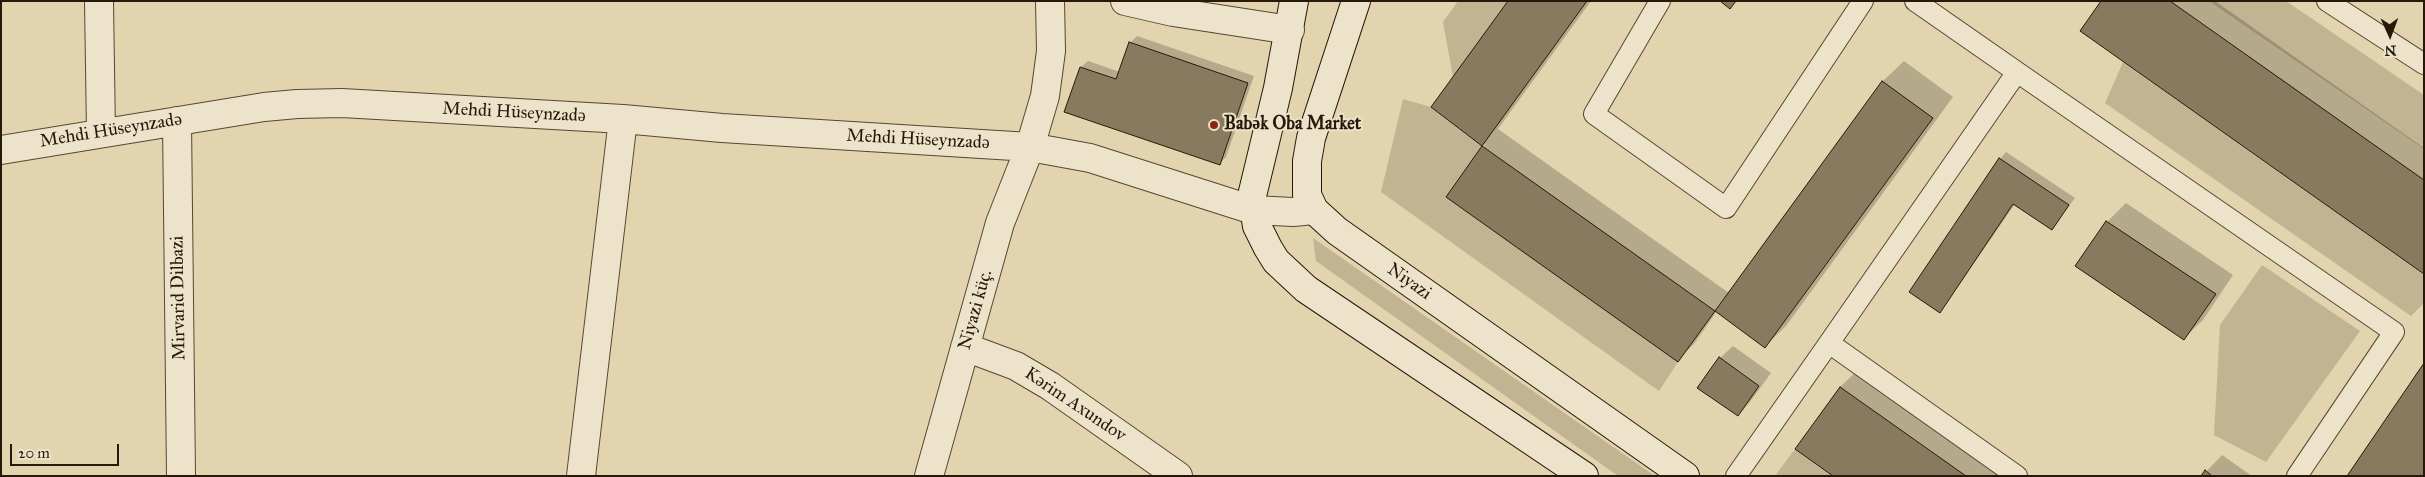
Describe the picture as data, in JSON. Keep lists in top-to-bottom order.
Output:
{
  "streets": {
    "street": [
      "Mehdi Hüseynzadə",
      "Niyazi",
      "Mirvarid Dilbazi",
      "Niyazi küç.",
      "Kərim Axundov"
    ]
  },
  "crossings": [
    ["Mehdi Hüseynzadə", "Niyazi"],
    ["Mehdi Hüseynzadə", "Mirvarid Dilbazi"],
    ["Mehdi Hüseynzadə", "Niyazi küç."],
    ["Niyazi küç.", "Kərim Axundov"]
  ],
  "places": ["Babək Oba Market"],
  "scale_bar": "20 m",
  "north": "bottom"
}
